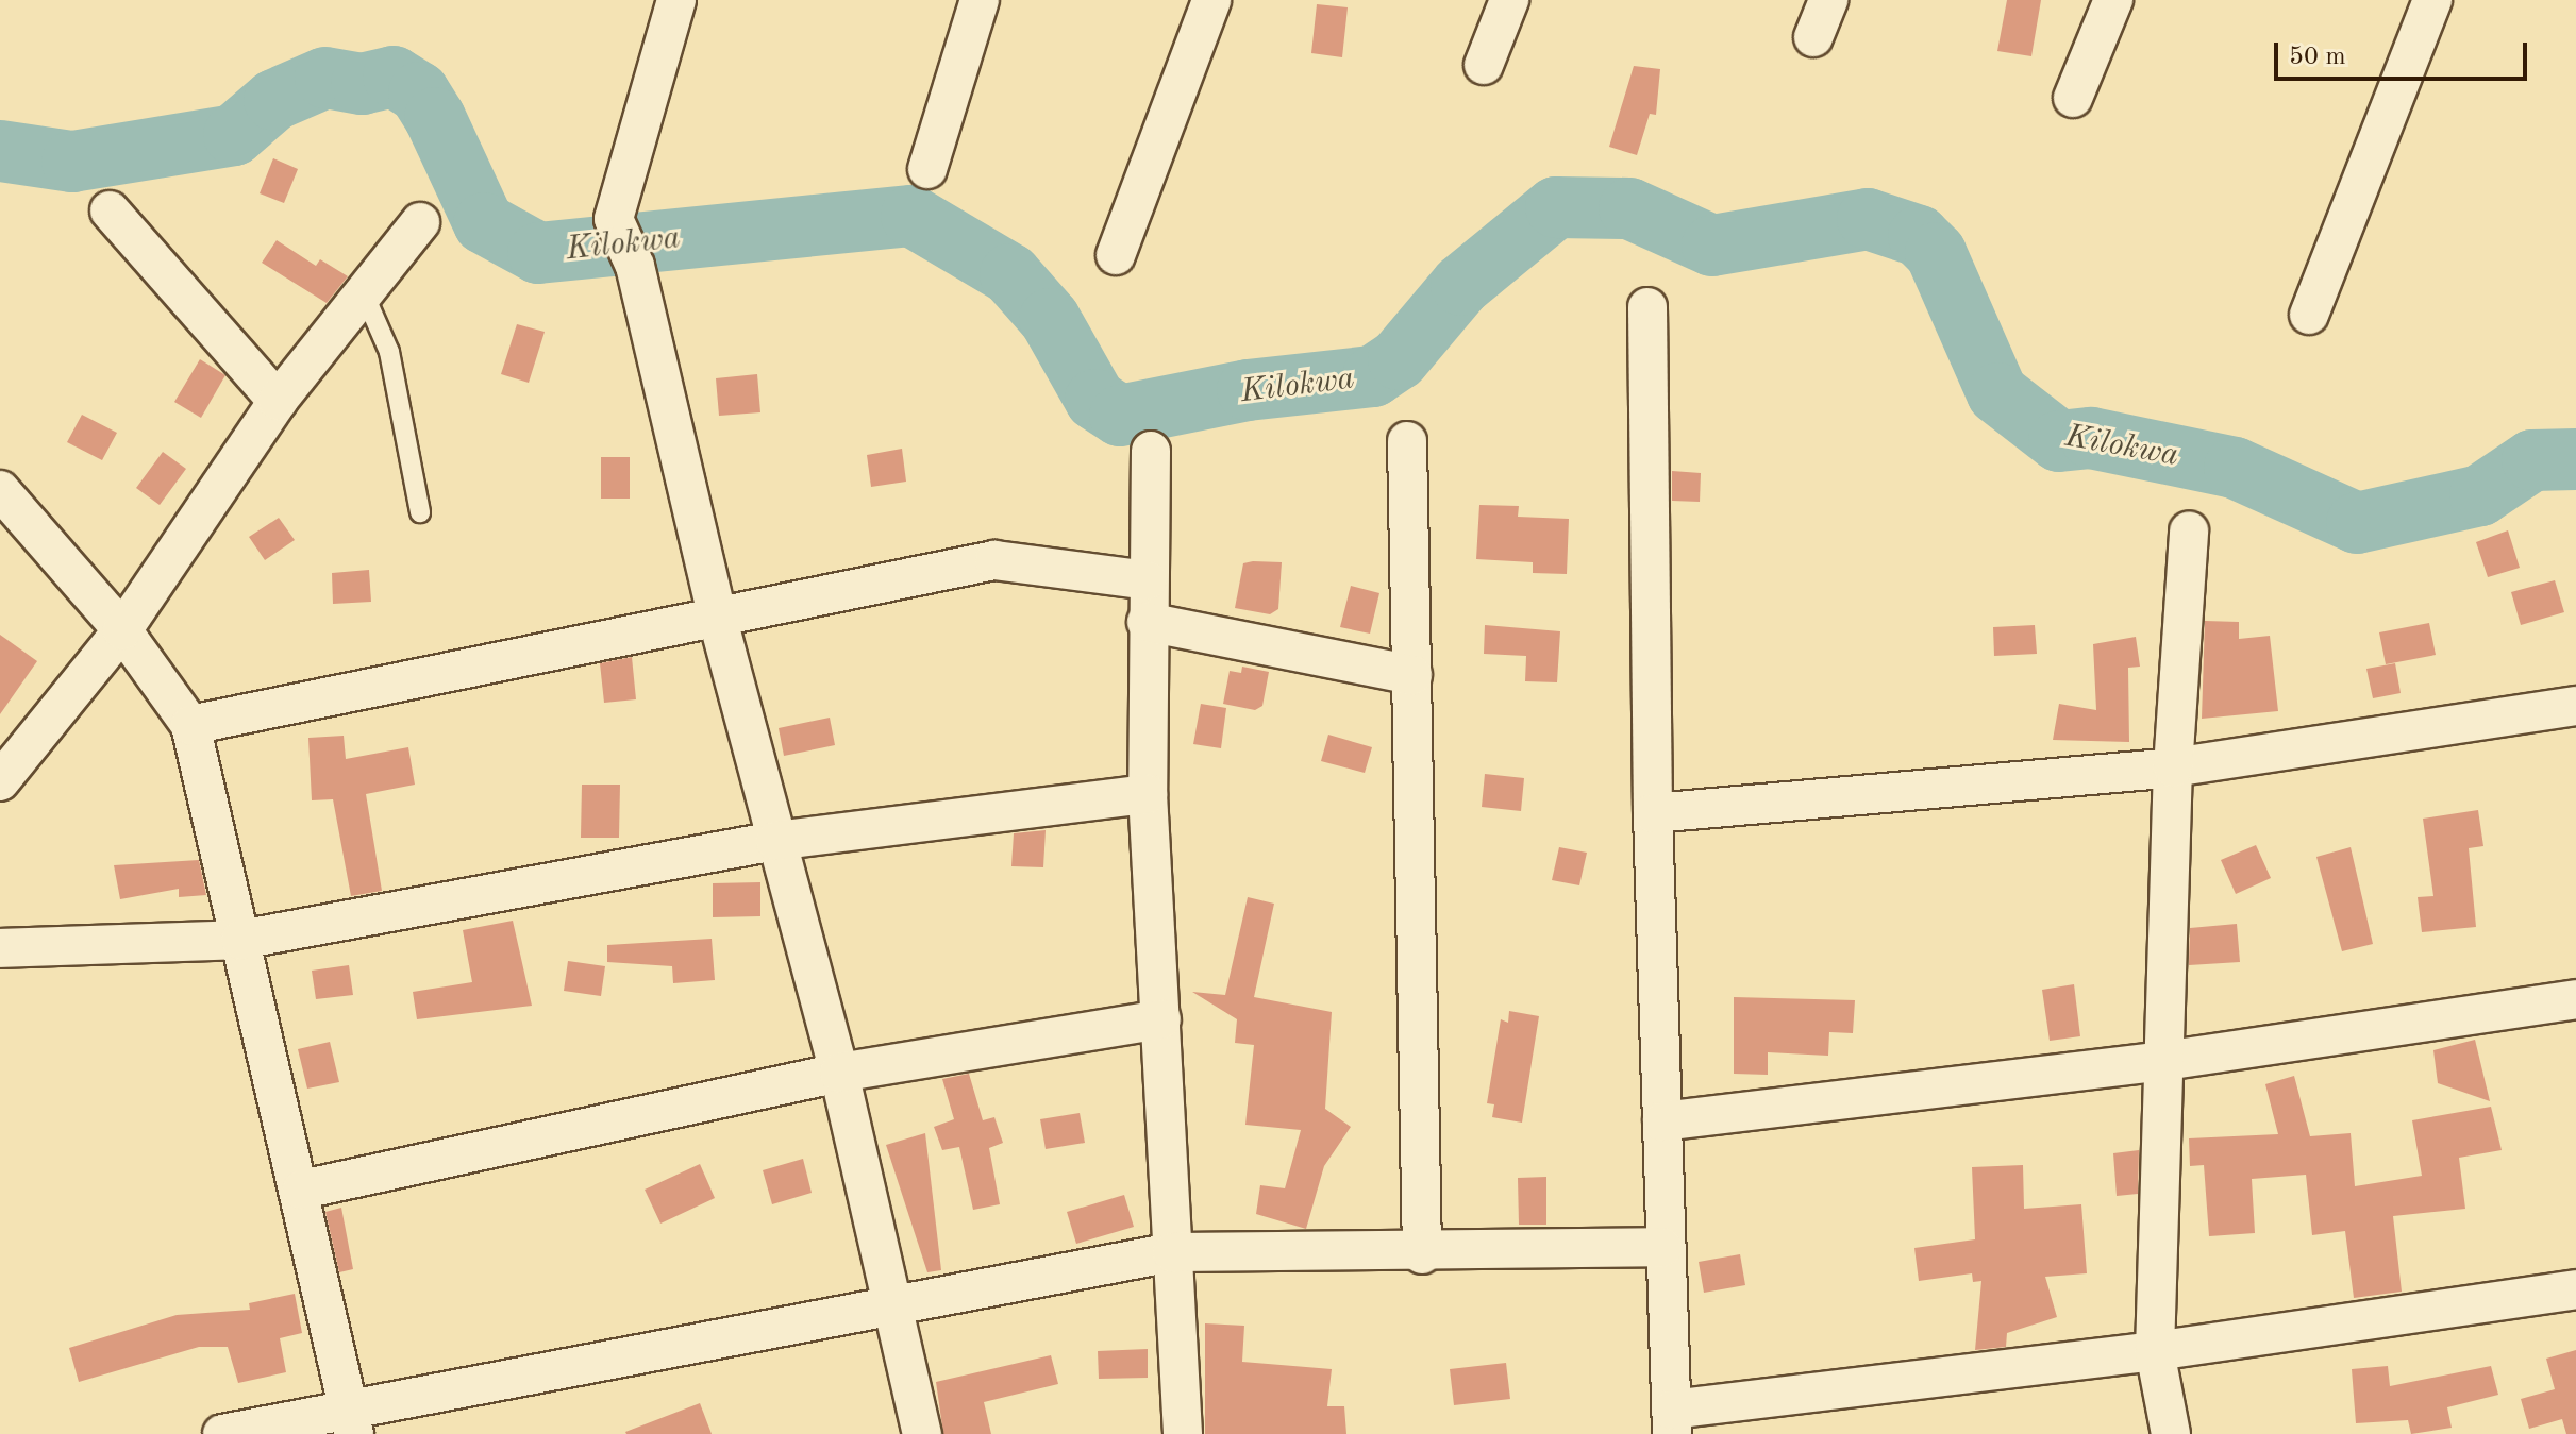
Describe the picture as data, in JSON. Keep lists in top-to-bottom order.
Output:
{
  "water": ["Kilokwa"],
  "scale_bar": "50 m"
}
